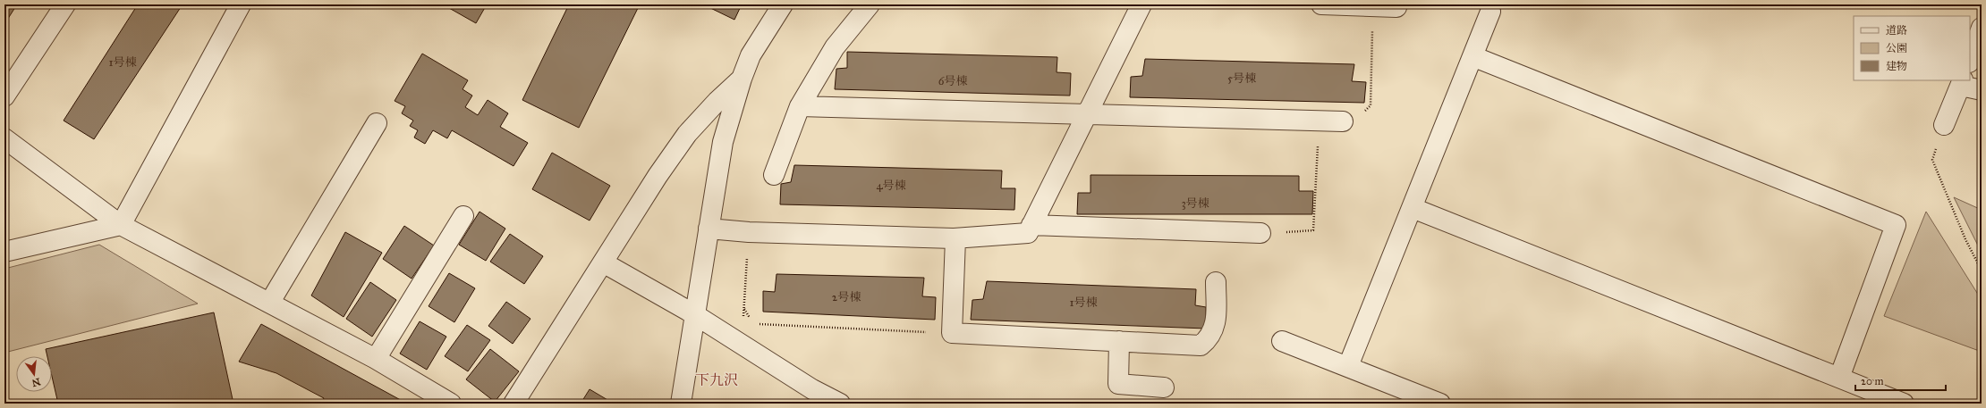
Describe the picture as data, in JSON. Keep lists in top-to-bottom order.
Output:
{
  "districts": ["下九沢"],
  "house_numbers": [
    "1号棟",
    "5号棟",
    "6号棟",
    "4号棟",
    "3号棟",
    "2号棟",
    "1号棟"
  ],
  "legend": ["道路", "公園", "建物"],
  "scale_bar": "20 m",
  "north": "bottom"
}
